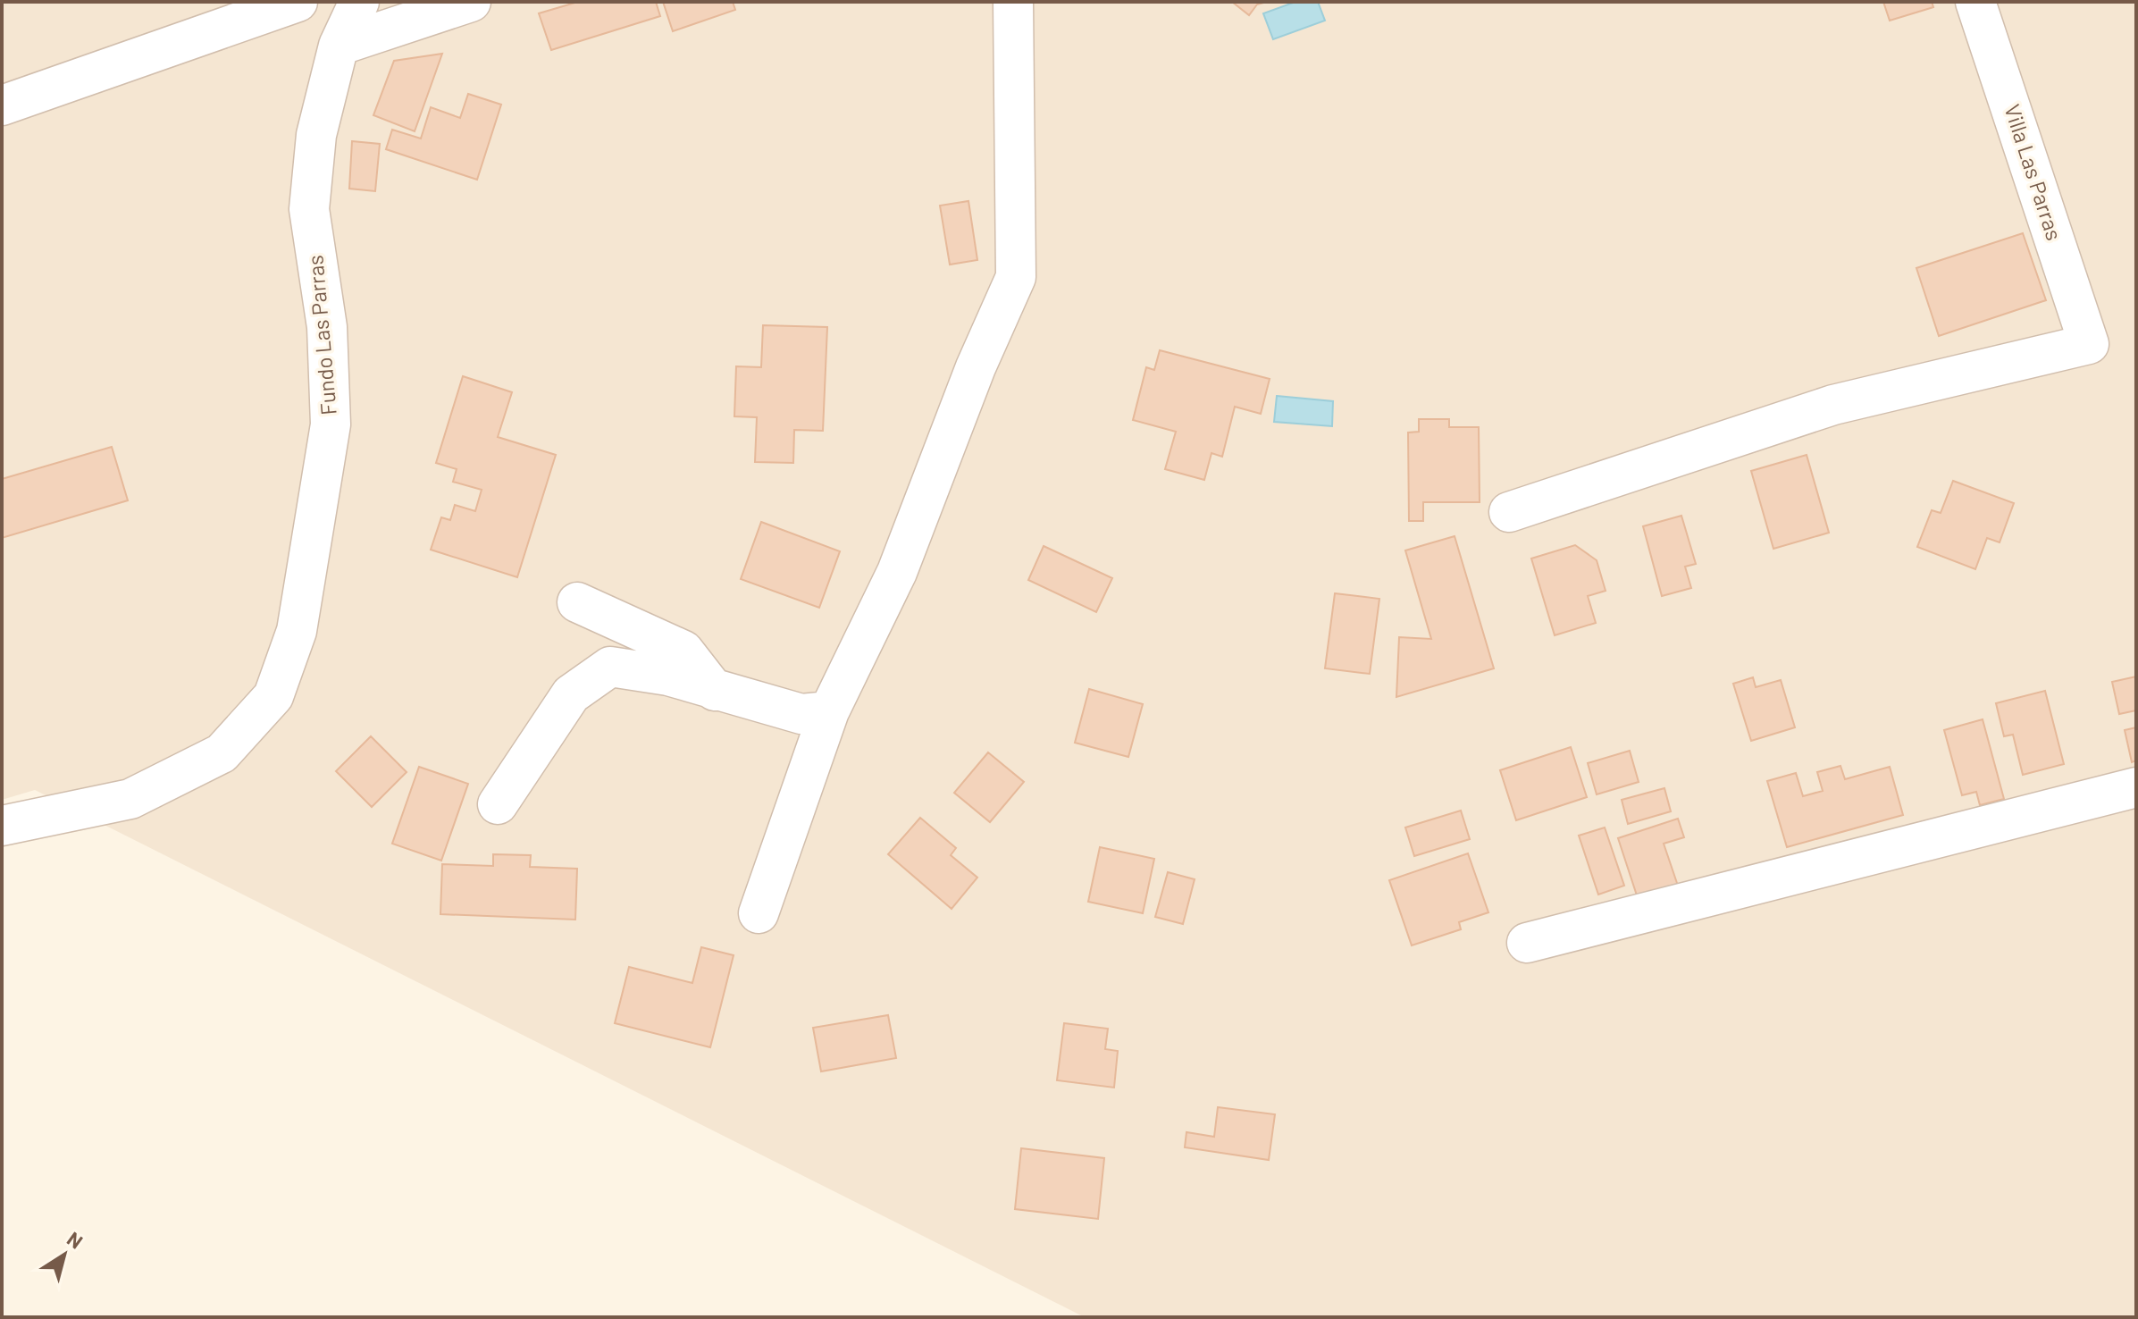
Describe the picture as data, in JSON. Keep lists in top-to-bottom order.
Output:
{
  "streets": {
    "street": ["Villa Las Parras", "Fundo Las Parras"]
  },
  "north": "top right"
}
